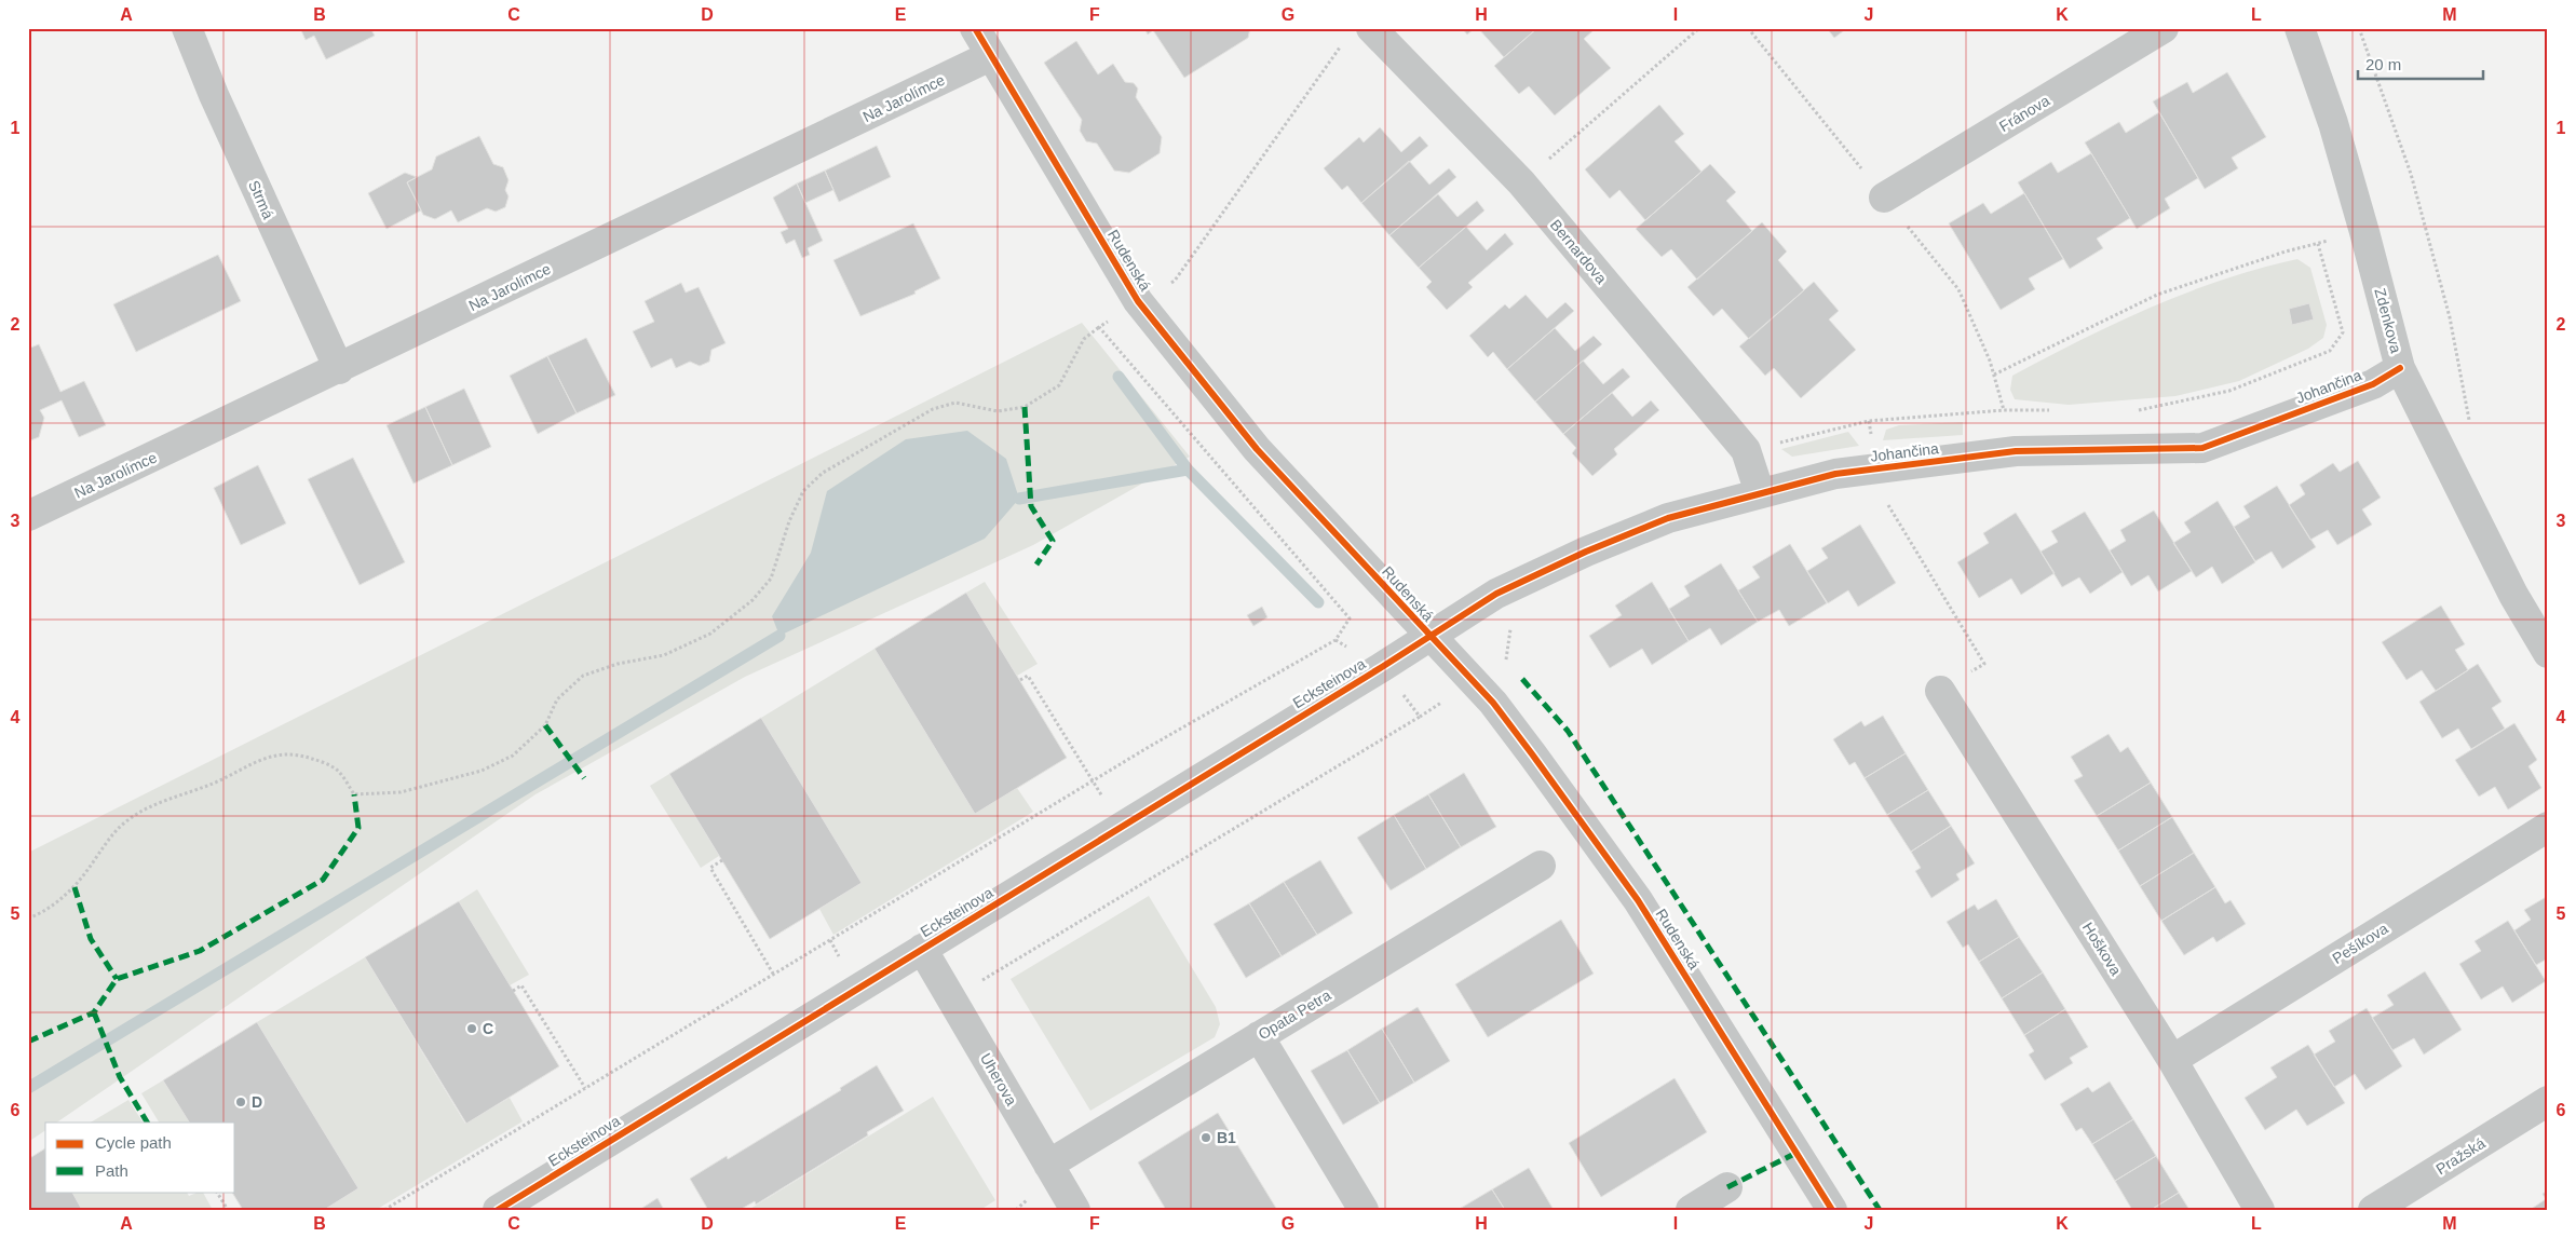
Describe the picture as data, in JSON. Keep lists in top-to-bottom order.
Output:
{
  "streets": {
    "street": [
      "Na Jarolímce",
      "Fránova",
      "Strmá",
      "Bernardova",
      "Rudenská",
      "Zdenkova",
      "Johančina",
      "Ecksteinova",
      "Pešíkova",
      "Hoškova",
      "Opata Petra",
      "Uherova",
      "Pražská"
    ]
  },
  "crossings": [
    ["Na Jarolímce", "Strmá"],
    ["Na Jarolímce", "Rudenská"],
    ["Bernardova", "Johančina"],
    ["Rudenská", "Johančina"],
    ["Rudenská", "Ecksteinova"],
    ["Zdenkova", "Johančina"],
    ["Johančina", "Ecksteinova"],
    ["Ecksteinova", "Uherova"],
    ["Pešíkova", "Hoškova"],
    ["Opata Petra", "Uherova"]
  ],
  "places": ["C", "D", "B1"],
  "legend": ["Cycle path", "Path"],
  "scale_bar": "20 m",
  "grid": {
    "columns": [
      "A",
      "B",
      "C",
      "D",
      "E",
      "F",
      "G",
      "H",
      "I",
      "J",
      "K",
      "L",
      "M"
    ],
    "rows": [
      "1",
      "2",
      "3",
      "4",
      "5",
      "6"
    ]
  }
}
